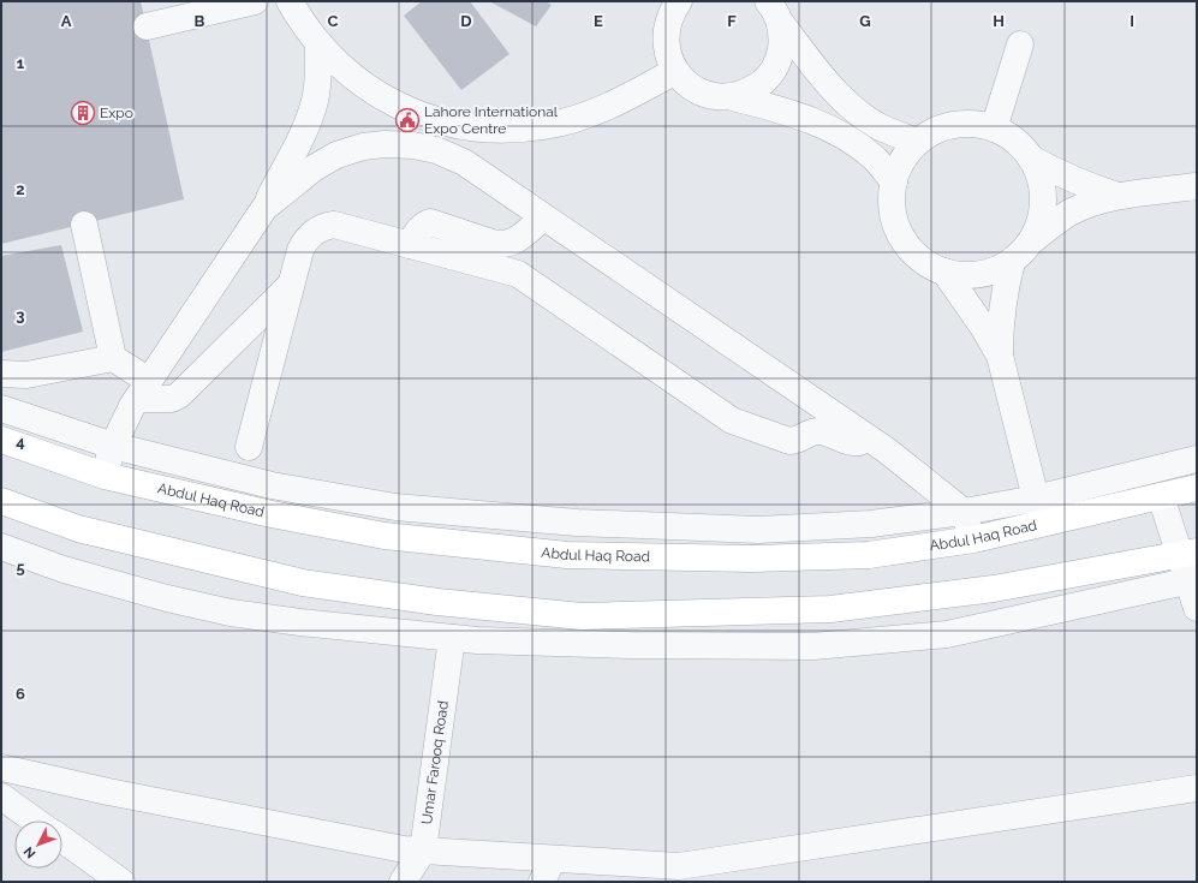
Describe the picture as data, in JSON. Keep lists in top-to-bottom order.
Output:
{
  "streets": {
    "main road": ["Abdul Haq Road"],
    "street": ["Umar Farooq Road"]
  },
  "places": {
    "building": ["Expo"],
    "public building": ["Lahore International Expo Centre"]
  },
  "north": "bottom left",
  "grid": {
    "columns": [
      "A",
      "B",
      "C",
      "D",
      "E",
      "F",
      "G",
      "H",
      "I"
    ],
    "rows": [
      "1",
      "2",
      "3",
      "4",
      "5",
      "6"
    ]
  }
}
